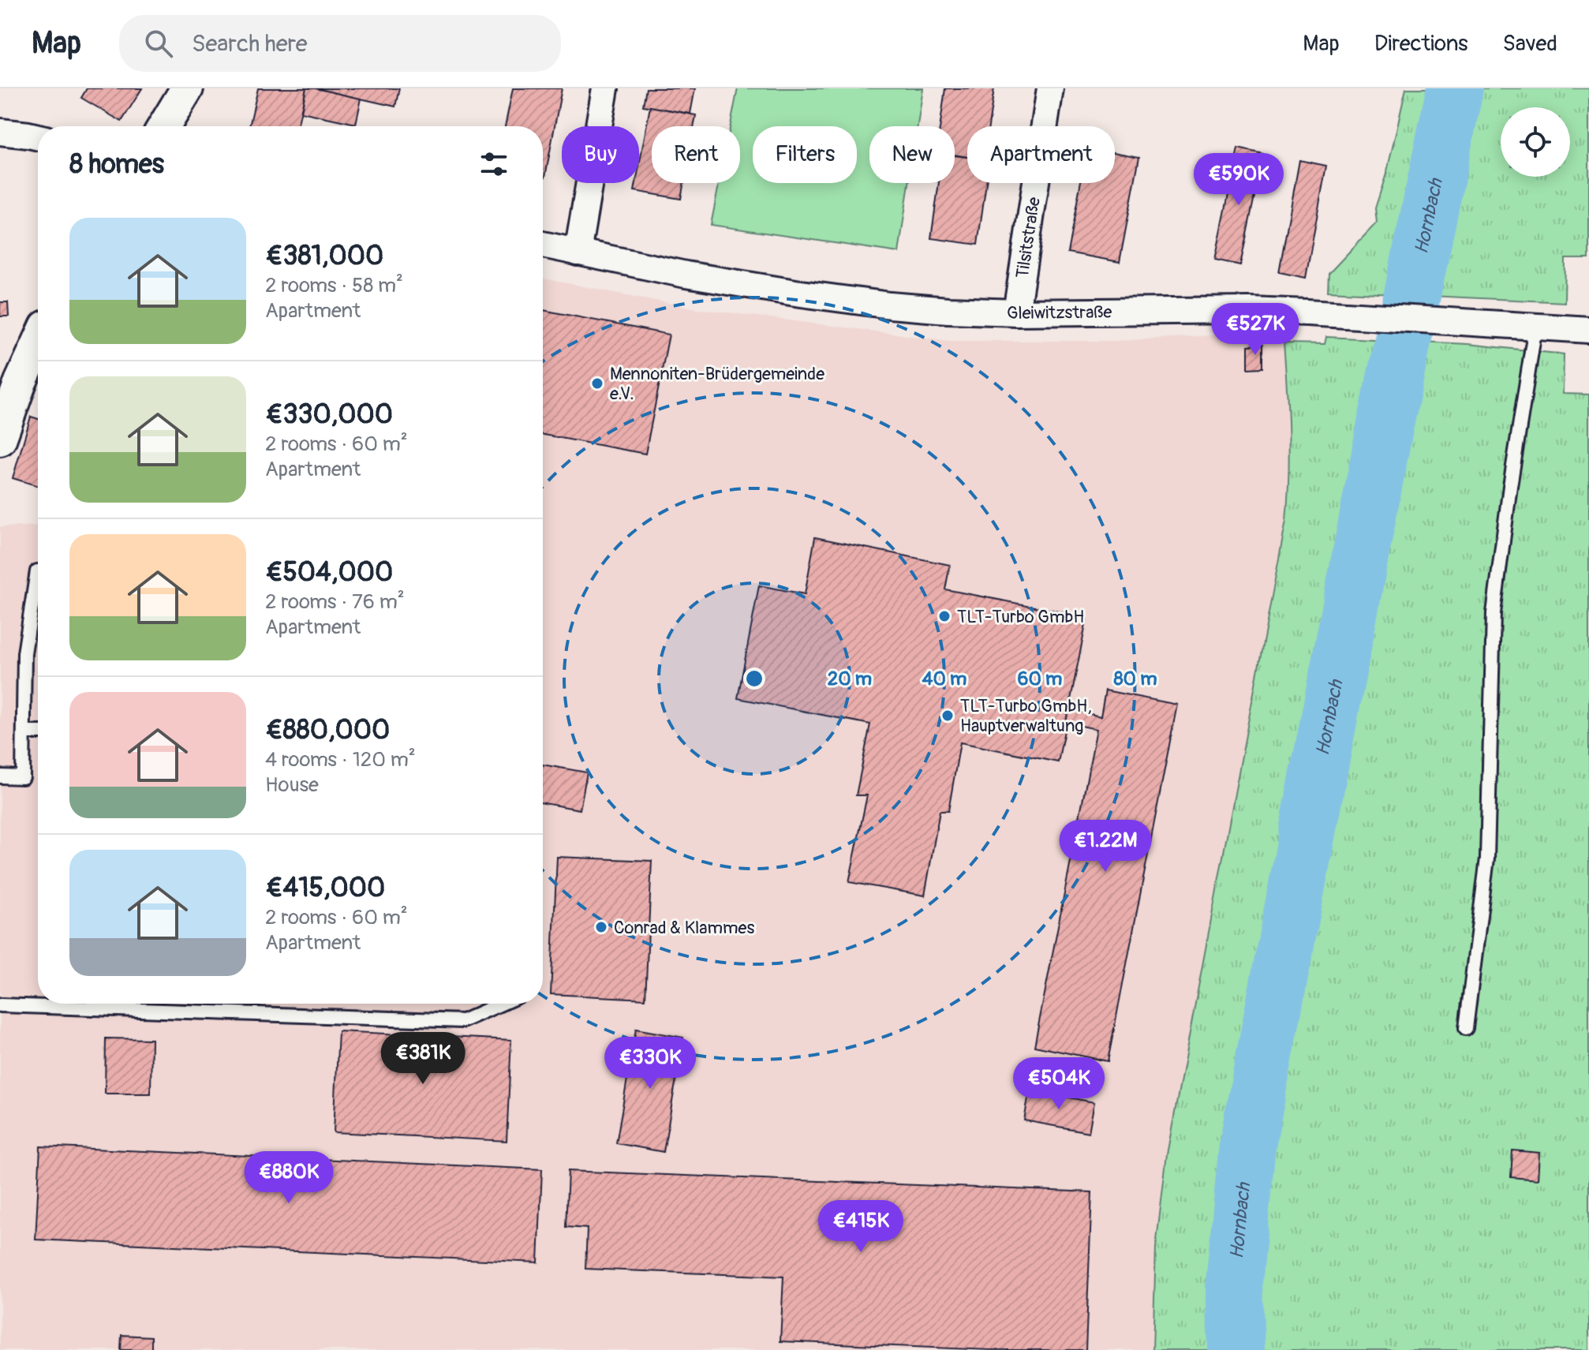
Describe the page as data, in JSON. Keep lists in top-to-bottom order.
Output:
{
  "streets": {
    "street": ["Tilsitstraße", "Gleiwitzstraße"]
  },
  "crossings": [
    ["Tilsitstraße", "Gleiwitzstraße"]
  ],
  "water": ["Hornbach"],
  "places": [
    "Mennoniten-Brüdergemeinde e.V.",
    "TLT-Turbo GmbH",
    "TLT-Turbo GmbH, Hauptverwaltung",
    "Conrad & Klammes"
  ],
  "page": {
    "header": "Map",
    "search": "Search here",
    "nav": ["Map", "Directions", "Saved"],
    "chip": [
      "Buy",
      "Rent",
      "Filters",
      "New",
      "Apartment"
    ],
    "heading": "8 homes",
    "price": [
      "€590K",
      "€527K",
      "€1.22M",
      "€381K",
      "€330K",
      "€504K",
      "€880K",
      "€415K"
    ],
    "list": [
      {
        "name": "€381,000",
        "note": "2 rooms · 58 m² · Apartment"
      },
      {
        "name": "€330,000",
        "note": "2 rooms · 60 m² · Apartment"
      },
      {
        "name": "€504,000",
        "note": "2 rooms · 76 m² · Apartment"
      },
      {
        "name": "€880,000",
        "note": "4 rooms · 120 m² · House"
      },
      {
        "name": "€415,000",
        "note": "2 rooms · 60 m² · Apartment"
      }
    ]
  },
  "rings": [
    "20 m",
    "40 m",
    "60 m",
    "80 m"
  ]
}
